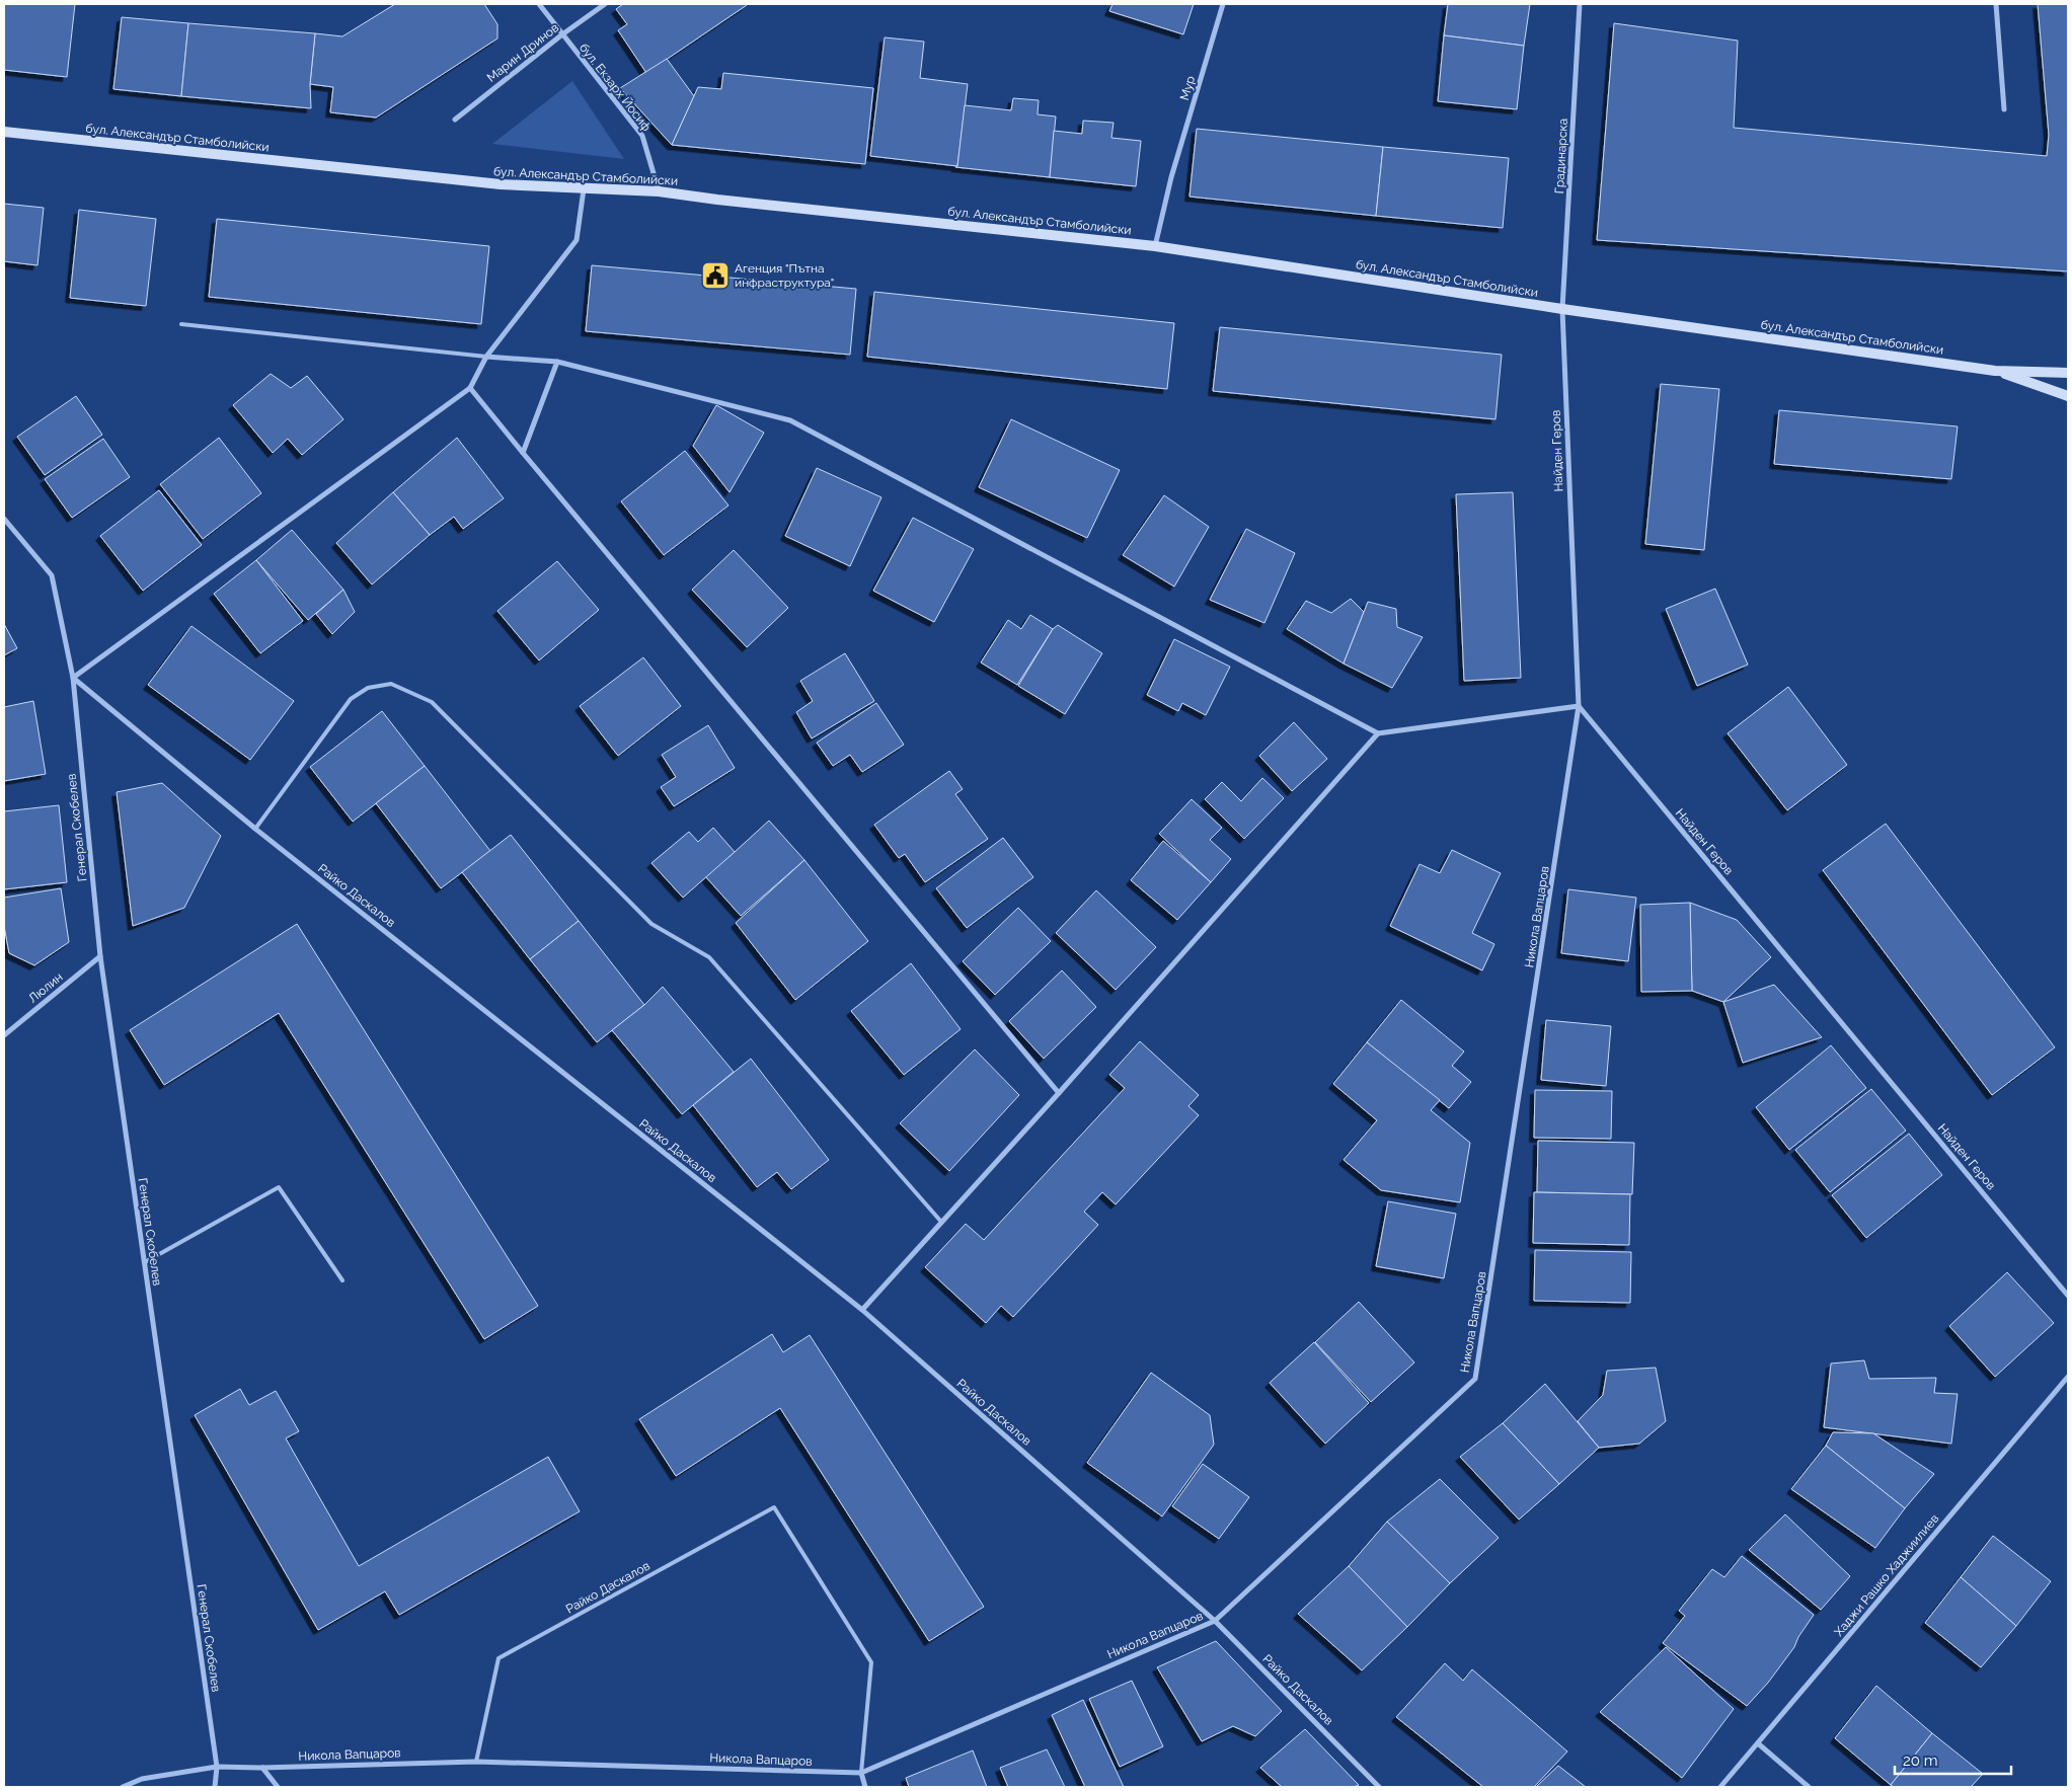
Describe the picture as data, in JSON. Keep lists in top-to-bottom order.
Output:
{
  "streets": {
    "street": [
      "Марин Дринов",
      "бул. Екзарх Йосиф",
      "Мур",
      "бул. Александър Стамболийски",
      "Градинарска",
      "Найден Геров",
      "Генерал Скобелев",
      "Райко Даскалов",
      "Никола Вапцаров",
      "Люлин",
      "Хаджи Рашко Хаджиилиев"
    ]
  },
  "crossings": [
    ["Марин Дринов", "бул. Екзарх Йосиф"],
    ["бул. Екзарх Йосиф", "бул. Александър Стамболийски"],
    ["Мур", "бул. Александър Стамболийски"],
    ["бул. Александър Стамболийски", "Градинарска"],
    ["бул. Александър Стамболийски", "Найден Геров"],
    ["Градинарска", "Найден Геров"],
    ["Найден Геров", "Никола Вапцаров"],
    ["Генерал Скобелев", "Райко Даскалов"],
    ["Генерал Скобелев", "Никола Вапцаров"],
    ["Генерал Скобелев", "Люлин"],
    ["Райко Даскалов", "Никола Вапцаров"]
  ],
  "places": {
    "public building": ["Агенция \"Пътна инфраструктура\""]
  },
  "scale_bar": "20 m"
}
